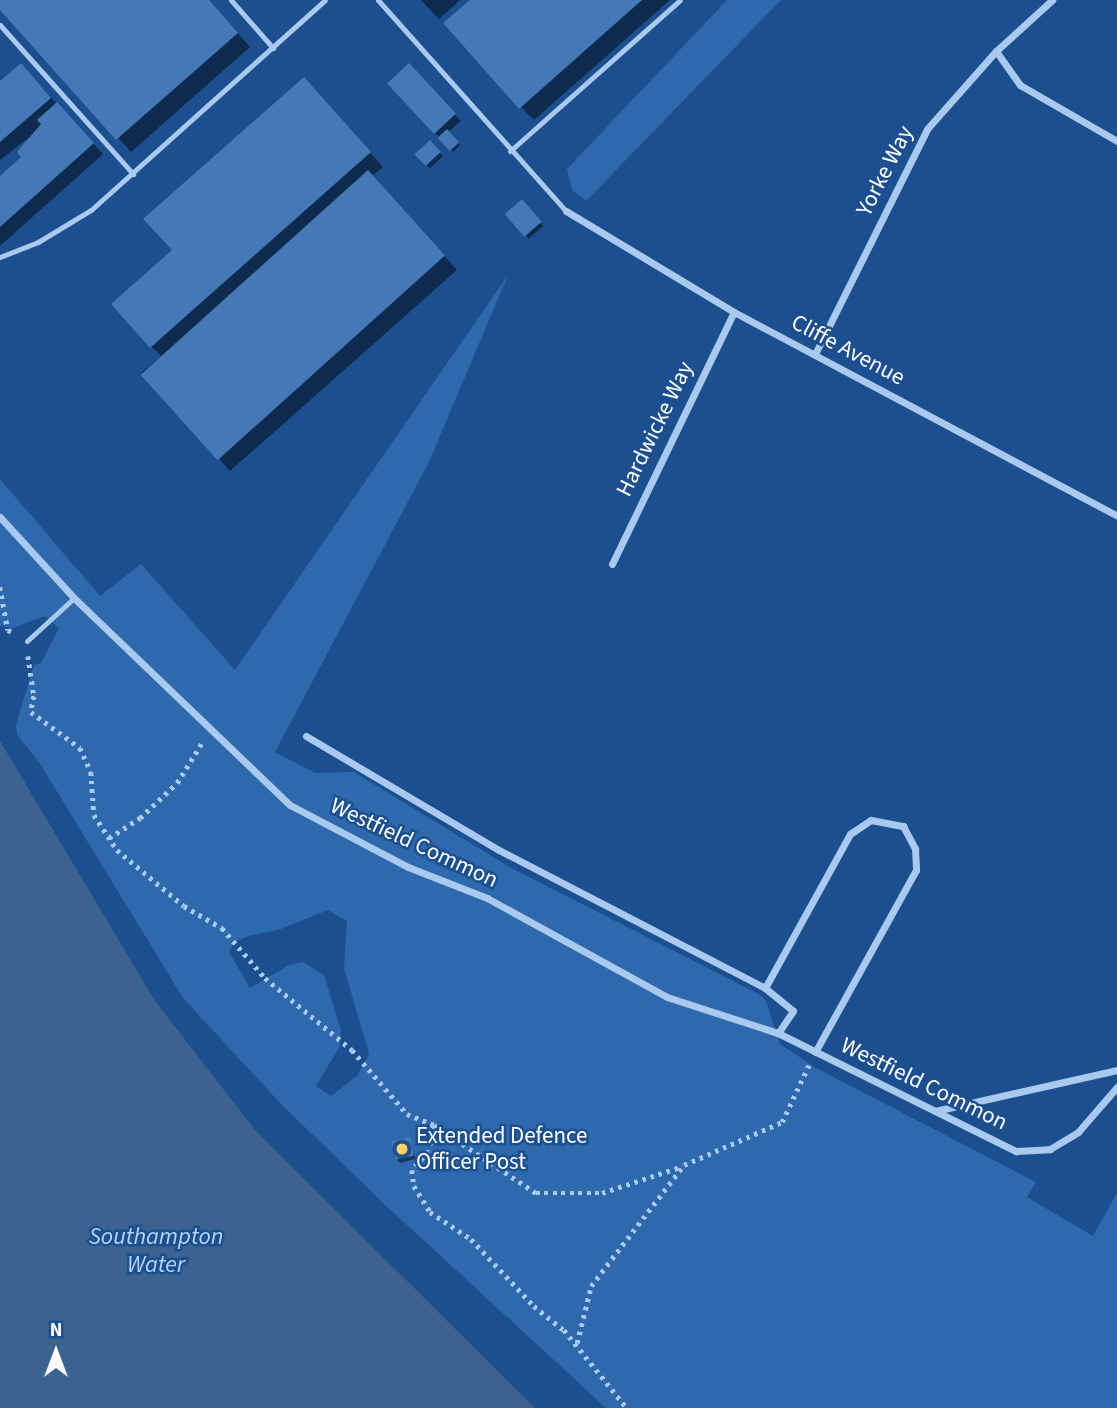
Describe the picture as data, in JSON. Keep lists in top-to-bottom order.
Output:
{
  "streets": {
    "street": [
      "Yorke Way",
      "Cliffe Avenue",
      "Hardwicke Way",
      "Westfield Common"
    ]
  },
  "crossings": [
    ["Yorke Way", "Cliffe Avenue"],
    ["Cliffe Avenue", "Hardwicke Way"]
  ],
  "water": ["Southampton Water"],
  "places": ["Extended Defence Officer Post"],
  "north": "top"
}
